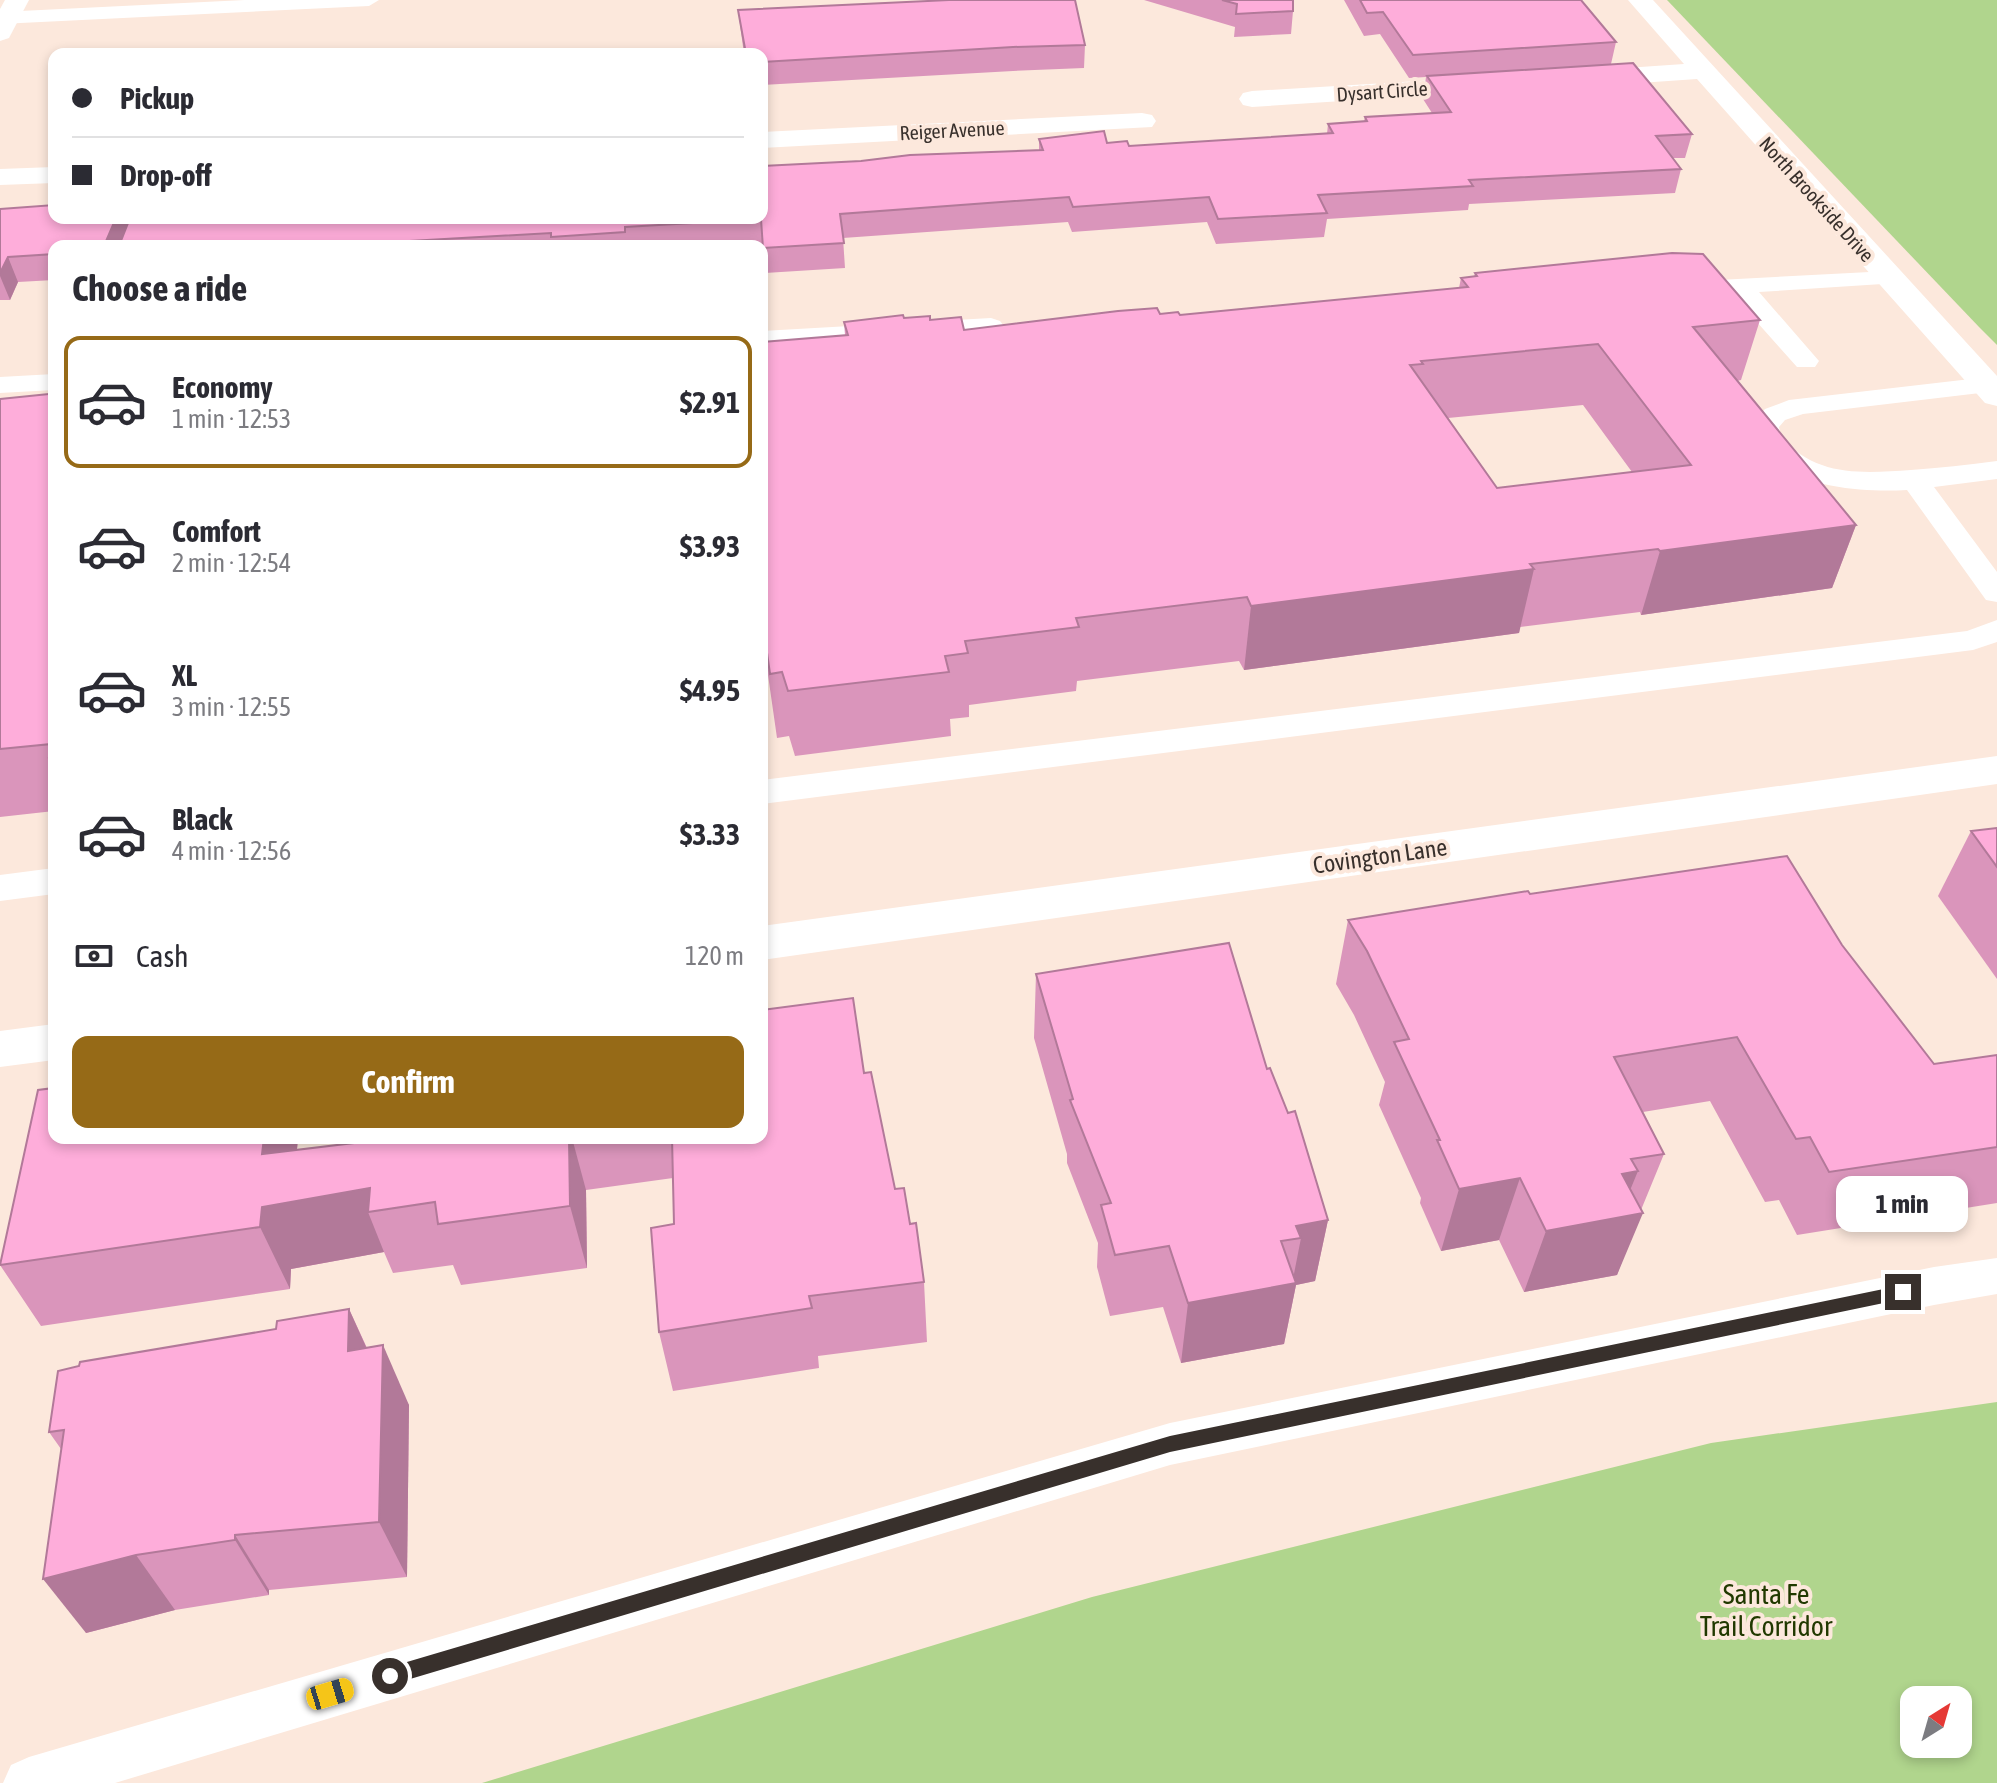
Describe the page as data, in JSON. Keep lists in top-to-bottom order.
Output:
{
  "streets": {
    "street": [
      "Dysart Circle",
      "Reiger Avenue",
      "North Brookside Drive",
      "Covington Lane"
    ]
  },
  "parks": ["Santa Fe Trail Corridor"],
  "north": "top right",
  "page": {
    "banner": ["Pickup", "Drop-off"],
    "heading": "Choose a ride",
    "list": [
      {
        "name": "Economy",
        "note": "1 min · 12:53",
        "value": "$2.91"
      },
      {
        "name": "Comfort",
        "note": "2 min · 12:54",
        "value": "$3.93"
      },
      {
        "name": "XL",
        "note": "3 min · 12:55",
        "value": "$4.95"
      },
      {
        "name": "Black",
        "note": "4 min · 12:56",
        "value": "$3.33"
      }
    ],
    "pay": ["Cash", "120 m"],
    "buttons": "Confirm",
    "bubble": "1 min"
  }
}
